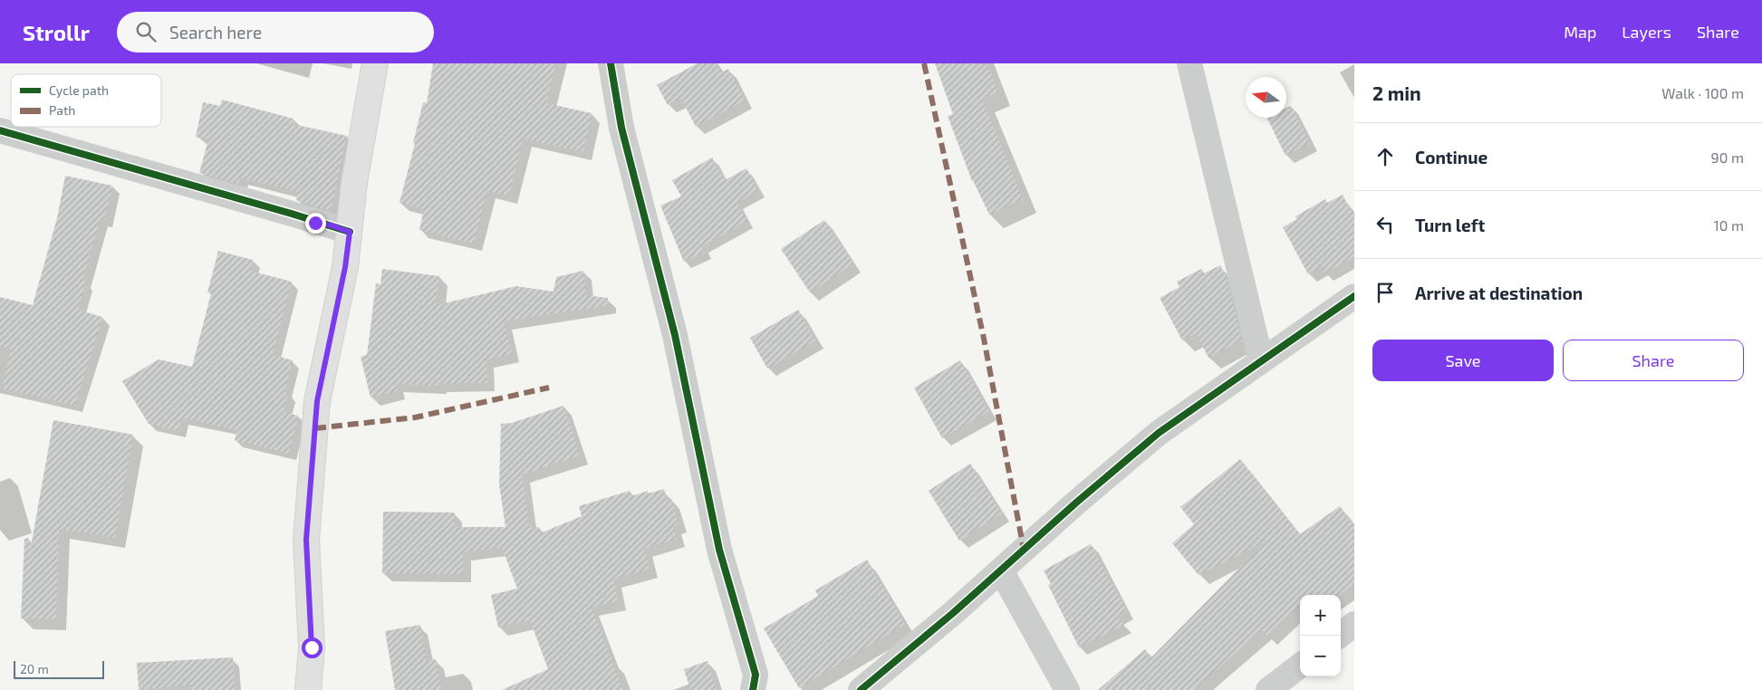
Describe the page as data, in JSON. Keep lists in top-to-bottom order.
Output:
{
  "legend": ["Cycle path", "Path"],
  "scale_bar": "20 m",
  "north": "left",
  "page": {
    "header": "Strollr",
    "search": "Search here",
    "nav": ["Map", "Layers", "Share"],
    "heading": ["2 min", "Walk · 100 m"],
    "list": [
      ["Continue", "90 m"],
      ["Turn left", "10 m"],
      "Arrive at destination"
    ],
    "buttons": ["Save", "Share"],
    "map_buttons": ["+", "−"],
    "scale": "20 m"
  }
}
